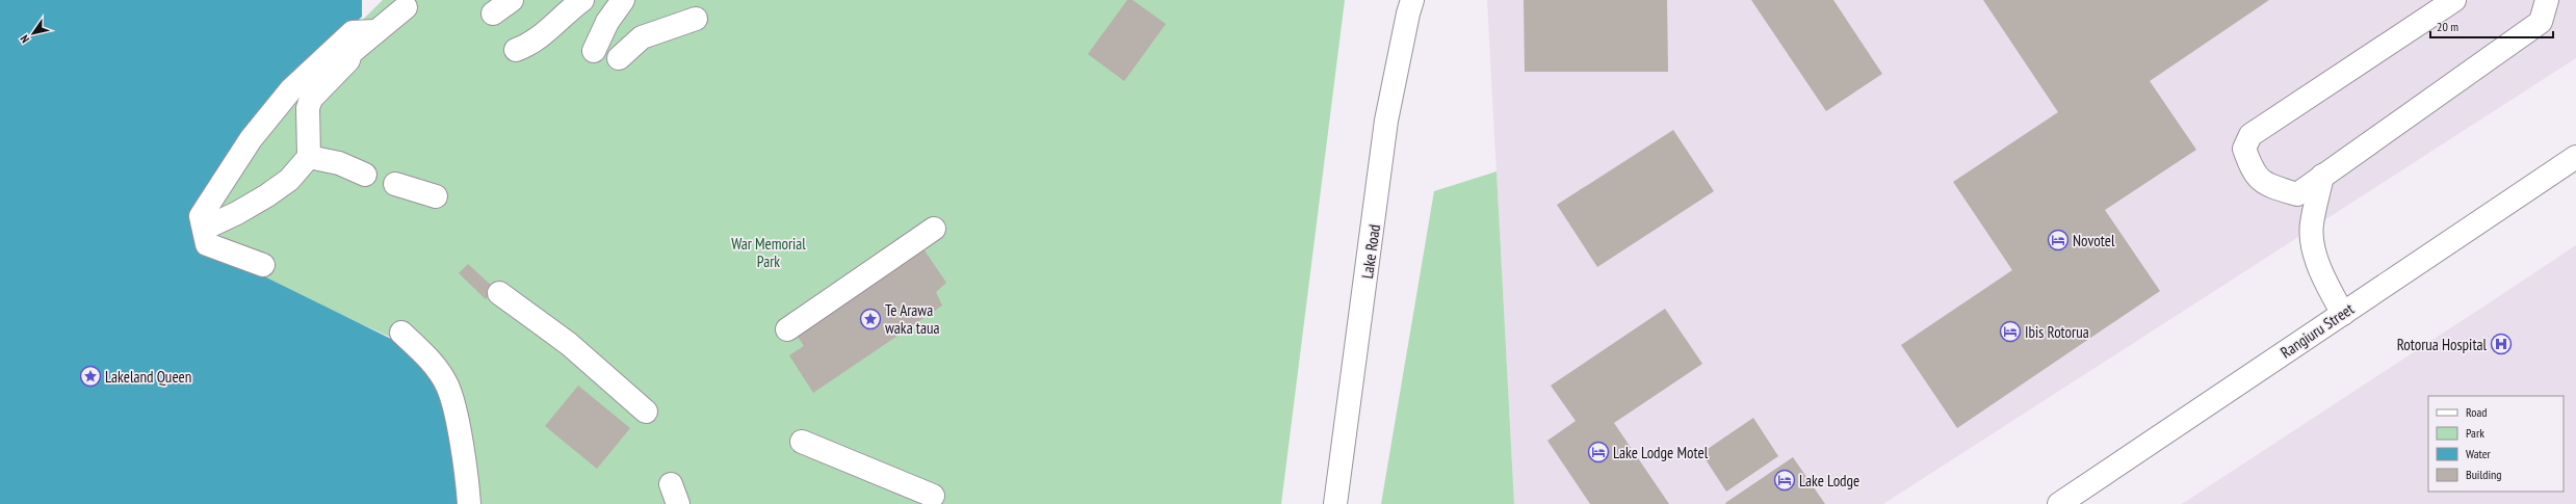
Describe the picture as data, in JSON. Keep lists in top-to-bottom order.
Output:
{
  "streets": {
    "street": ["Lake Road", "Rangiuru Street"]
  },
  "parks": ["War Memorial Park"],
  "places": {
    "hotel": [
      "Novotel",
      "Ibis Rotorua",
      "Lake Lodge Motel",
      "Lake Lodge"
    ],
    "place": ["Te Arawa waka taua", "Lakeland Queen"],
    "hospital": ["Rotorua Hospital"]
  },
  "legend": [
    "Road",
    "Park",
    "Water",
    "Building"
  ],
  "scale_bar": "20 m",
  "north": "bottom left"
}
